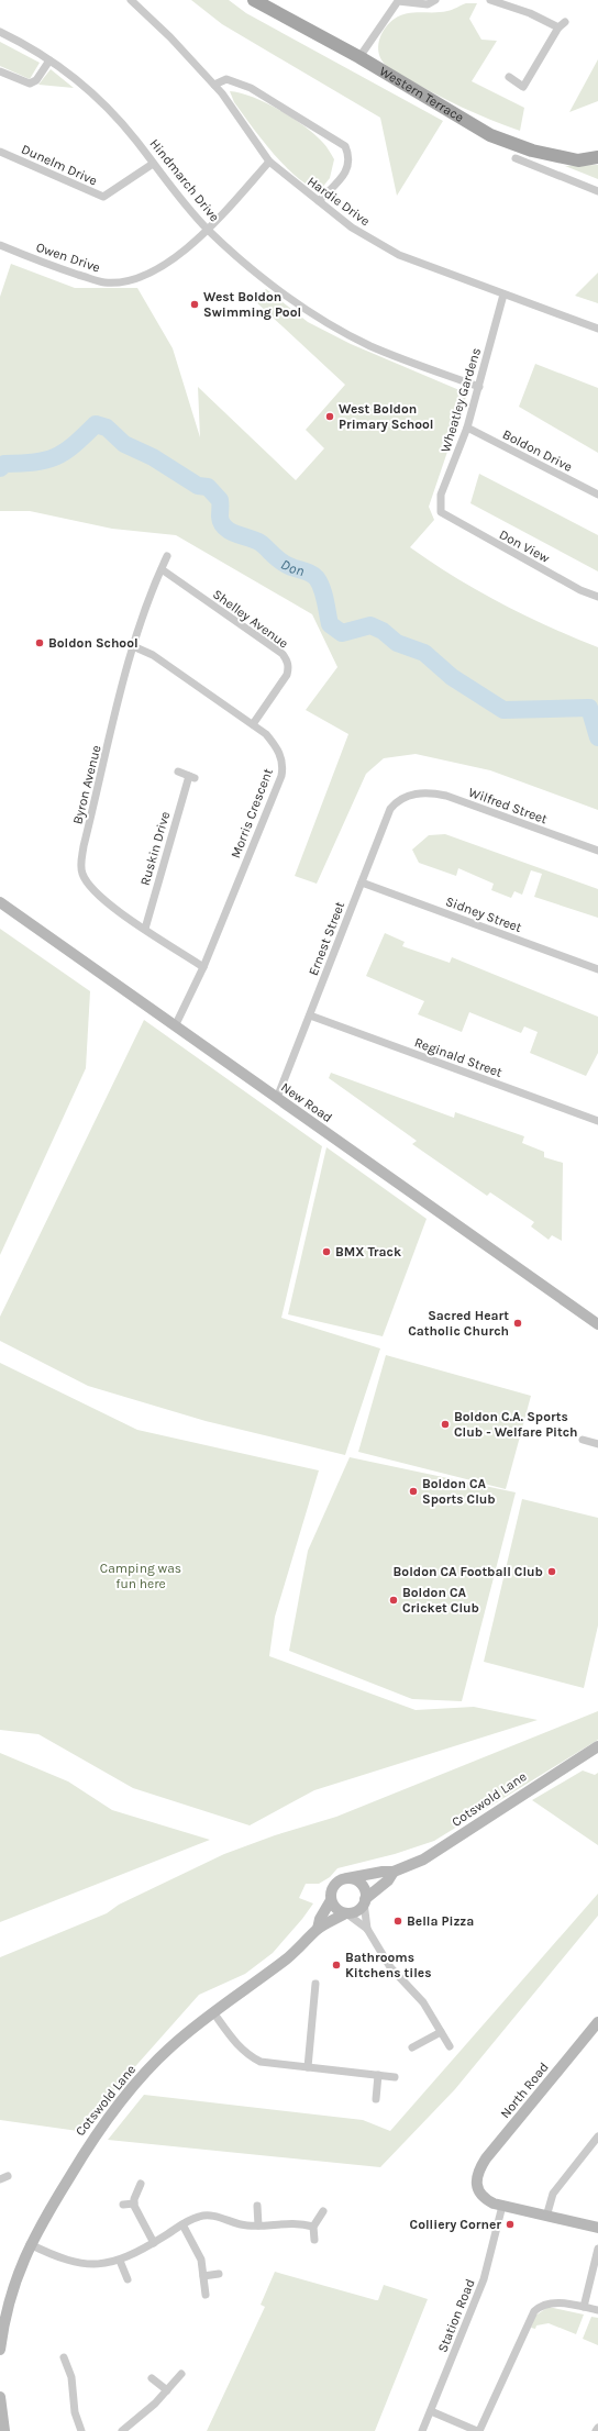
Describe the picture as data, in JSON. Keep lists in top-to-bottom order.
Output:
{
  "streets": {
    "main road": ["Western Terrace"],
    "street": [
      "Dunelm Drive",
      "Hindmarch Drive",
      "Hardie Drive",
      "Owen Drive",
      "Wheatley Gardens",
      "Boldon Drive",
      "Don View",
      "Shelley Avenue",
      "Byron Avenue",
      "Wilfred Street",
      "Morris Crescent",
      "Ruskin Drive",
      "Sidney Street",
      "Ernest Street",
      "Reginald Street",
      "New Road",
      "Cotswold Lane",
      "North Road",
      "Station Road"
    ]
  },
  "crossings": [
    ["Dunelm Drive", "Hindmarch Drive"],
    ["Hindmarch Drive", "Owen Drive"],
    ["Hindmarch Drive", "Wheatley Gardens"],
    ["Hardie Drive", "Owen Drive"],
    ["Hardie Drive", "Wheatley Gardens"],
    ["Wheatley Gardens", "Boldon Drive"],
    ["Wheatley Gardens", "Don View"],
    ["Shelley Avenue", "Byron Avenue"],
    ["Shelley Avenue", "Morris Crescent"],
    ["Byron Avenue", "Morris Crescent"],
    ["Byron Avenue", "Ruskin Drive"],
    ["Wilfred Street", "Ernest Street"],
    ["Morris Crescent", "New Road"],
    ["Sidney Street", "Ernest Street"],
    ["Ernest Street", "Reginald Street"],
    ["Ernest Street", "New Road"],
    ["North Road", "Station Road"]
  ],
  "water": ["Don"],
  "parks": ["Camping was fun here"],
  "places": [
    "West Boldon Swimming Pool",
    "West Boldon Primary School",
    "Boldon School",
    "BMX Track",
    "Sacred Heart Catholic Church",
    "Boldon C.A. Sports Club - Welfare Pitch",
    "Boldon CA Sports Club",
    "Boldon CA Football Club",
    "Boldon CA Cricket Club",
    "Bella Pizza",
    "Bathrooms Kitchens tiles",
    "Colliery Corner"
  ]
}
